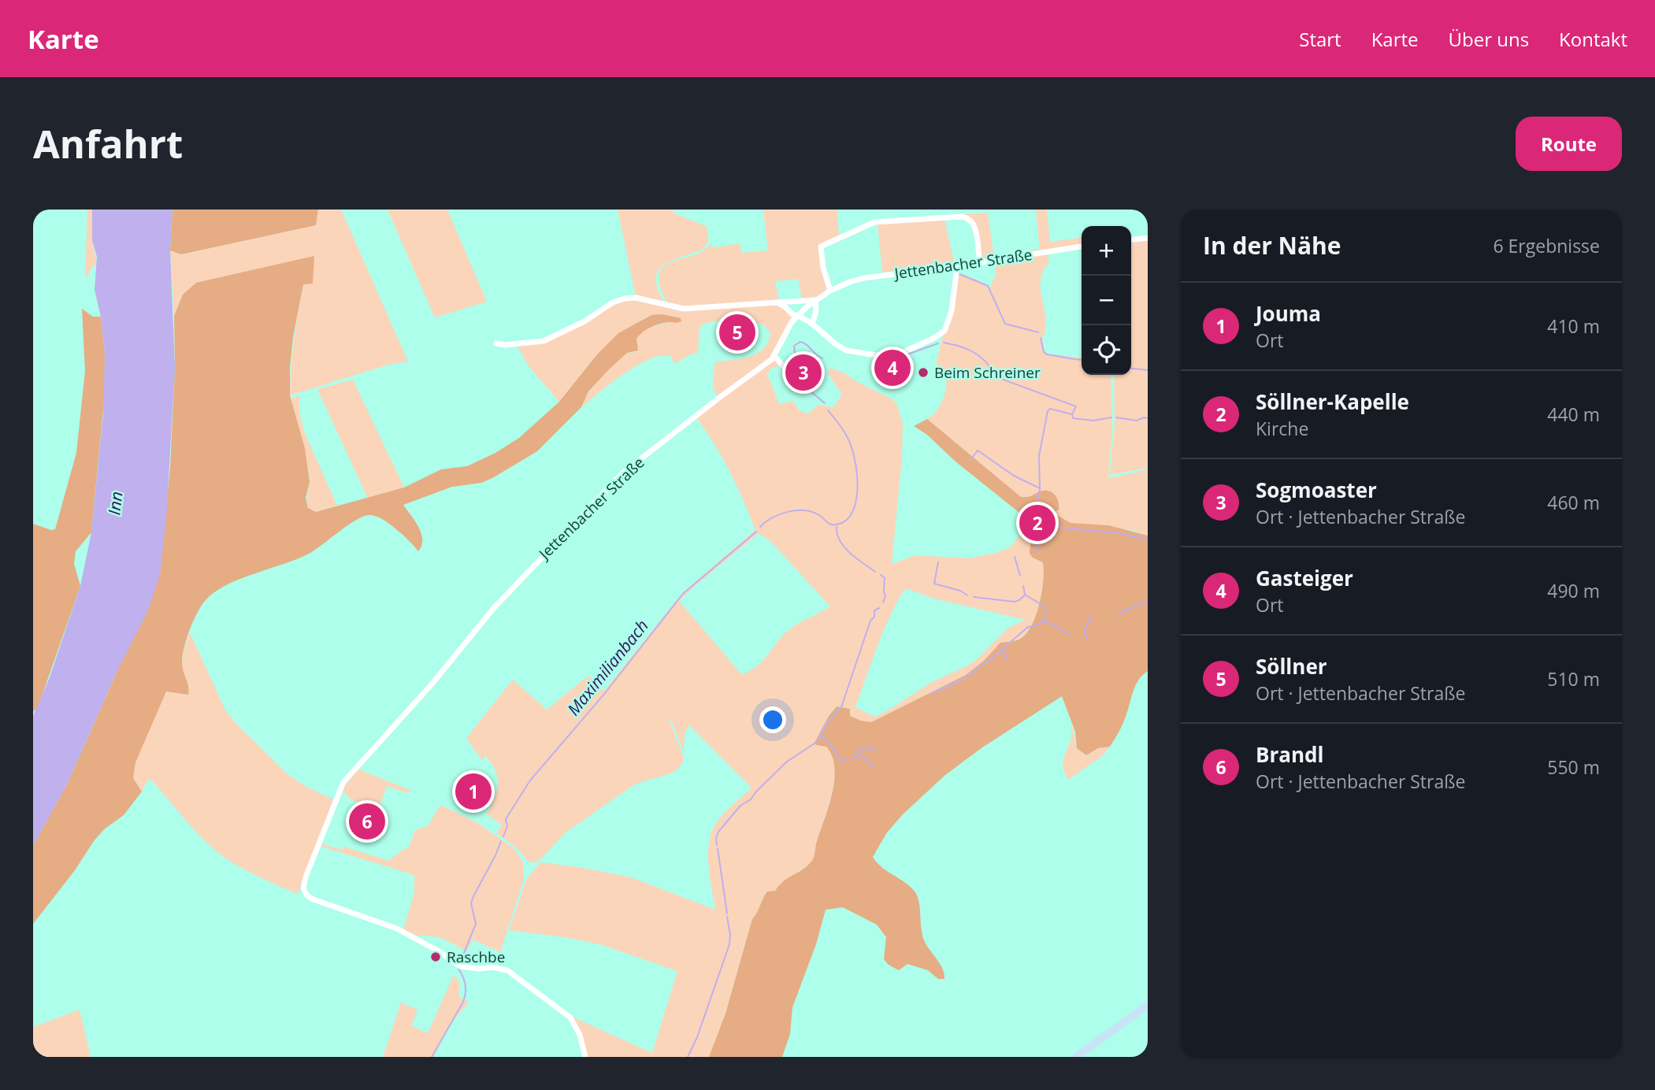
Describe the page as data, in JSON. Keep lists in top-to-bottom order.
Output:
{
  "streets": {
    "street": ["Jettenbacher Straße"]
  },
  "water": ["Inn", "Maximilianbach"],
  "places": ["Beim Schreiner", "Raschbe"],
  "page": {
    "header": "Karte",
    "nav": [
      "Start",
      "Karte",
      "Über uns",
      "Kontakt"
    ],
    "buttons": "Route",
    "title": "Anfahrt",
    "heading": ["In der Nähe", "6 Ergebnisse"],
    "map_buttons": ["+", "−"],
    "list": [
      {
        "mark": "1",
        "name": "Jouma",
        "note": "Ort",
        "value": "410 m"
      },
      {
        "mark": "2",
        "name": "Söllner-Kapelle",
        "note": "Kirche",
        "value": "440 m"
      },
      {
        "mark": "3",
        "name": "Sogmoaster",
        "note": "Ort · Jettenbacher Straße",
        "value": "460 m"
      },
      {
        "mark": "4",
        "name": "Gasteiger",
        "note": "Ort",
        "value": "490 m"
      },
      {
        "mark": "5",
        "name": "Söllner",
        "note": "Ort · Jettenbacher Straße",
        "value": "510 m"
      },
      {
        "mark": "6",
        "name": "Brandl",
        "note": "Ort · Jettenbacher Straße",
        "value": "550 m"
      }
    ],
    "pins": [
      "5",
      "4",
      "3",
      "2",
      "1",
      "6"
    ]
  }
}
